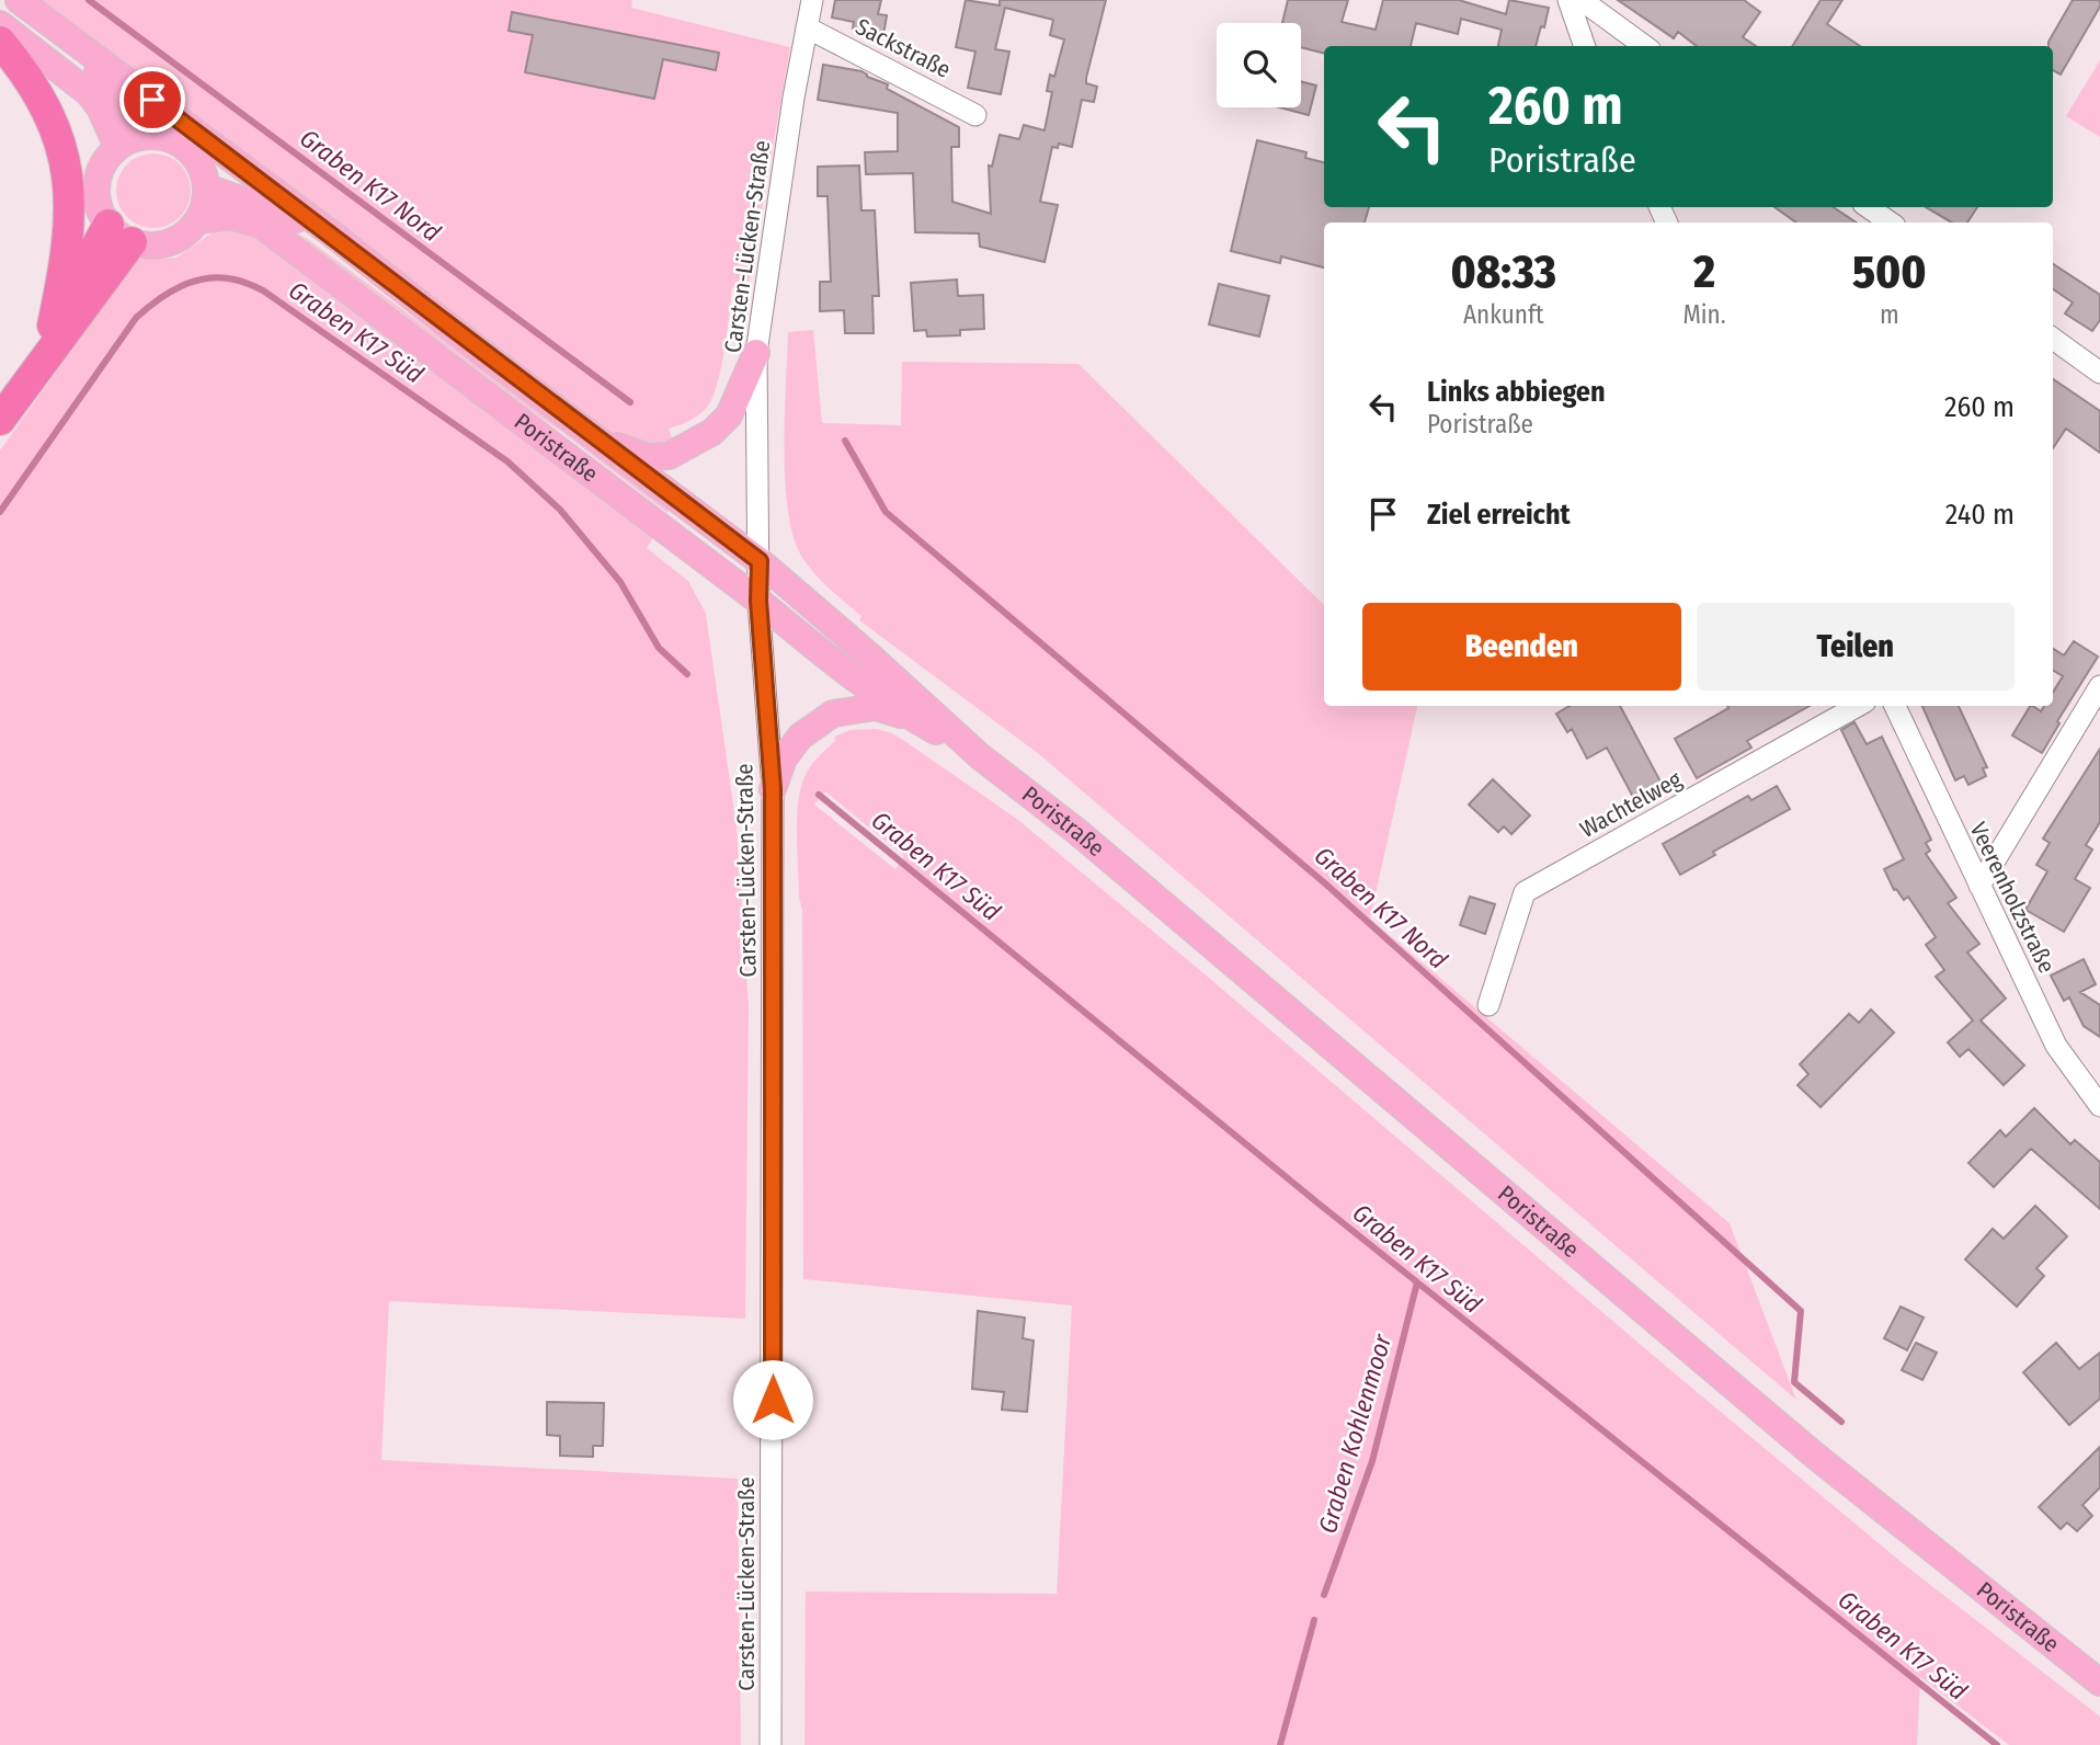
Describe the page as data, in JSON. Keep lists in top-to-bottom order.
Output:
{
  "streets": {
    "main road": ["Poristraße"],
    "street": [
      "Sackstraße",
      "Carsten-Lücken-Straße",
      "Wachtelweg",
      "Veerenholzstraße"
    ]
  },
  "crossings": [
    ["Sackstraße", "Carsten-Lücken-Straße"],
    ["Carsten-Lücken-Straße", "Poristraße"]
  ],
  "water": ["Graben K17 Nord", "Graben K17 Süd", "Graben Kohlenmoor"],
  "page": {
    "turn": ["260 m", "Poristraße"],
    "eta": [
      "08:33",
      "Ankunft",
      "2",
      "Min.",
      "500",
      "m"
    ],
    "list": [
      {
        "name": "Links abbiegen",
        "note": "Poristraße",
        "value": "260 m"
      },
      {
        "name": "Ziel erreicht",
        "value": "240 m"
      }
    ],
    "buttons": ["Beenden", "Teilen"]
  }
}
